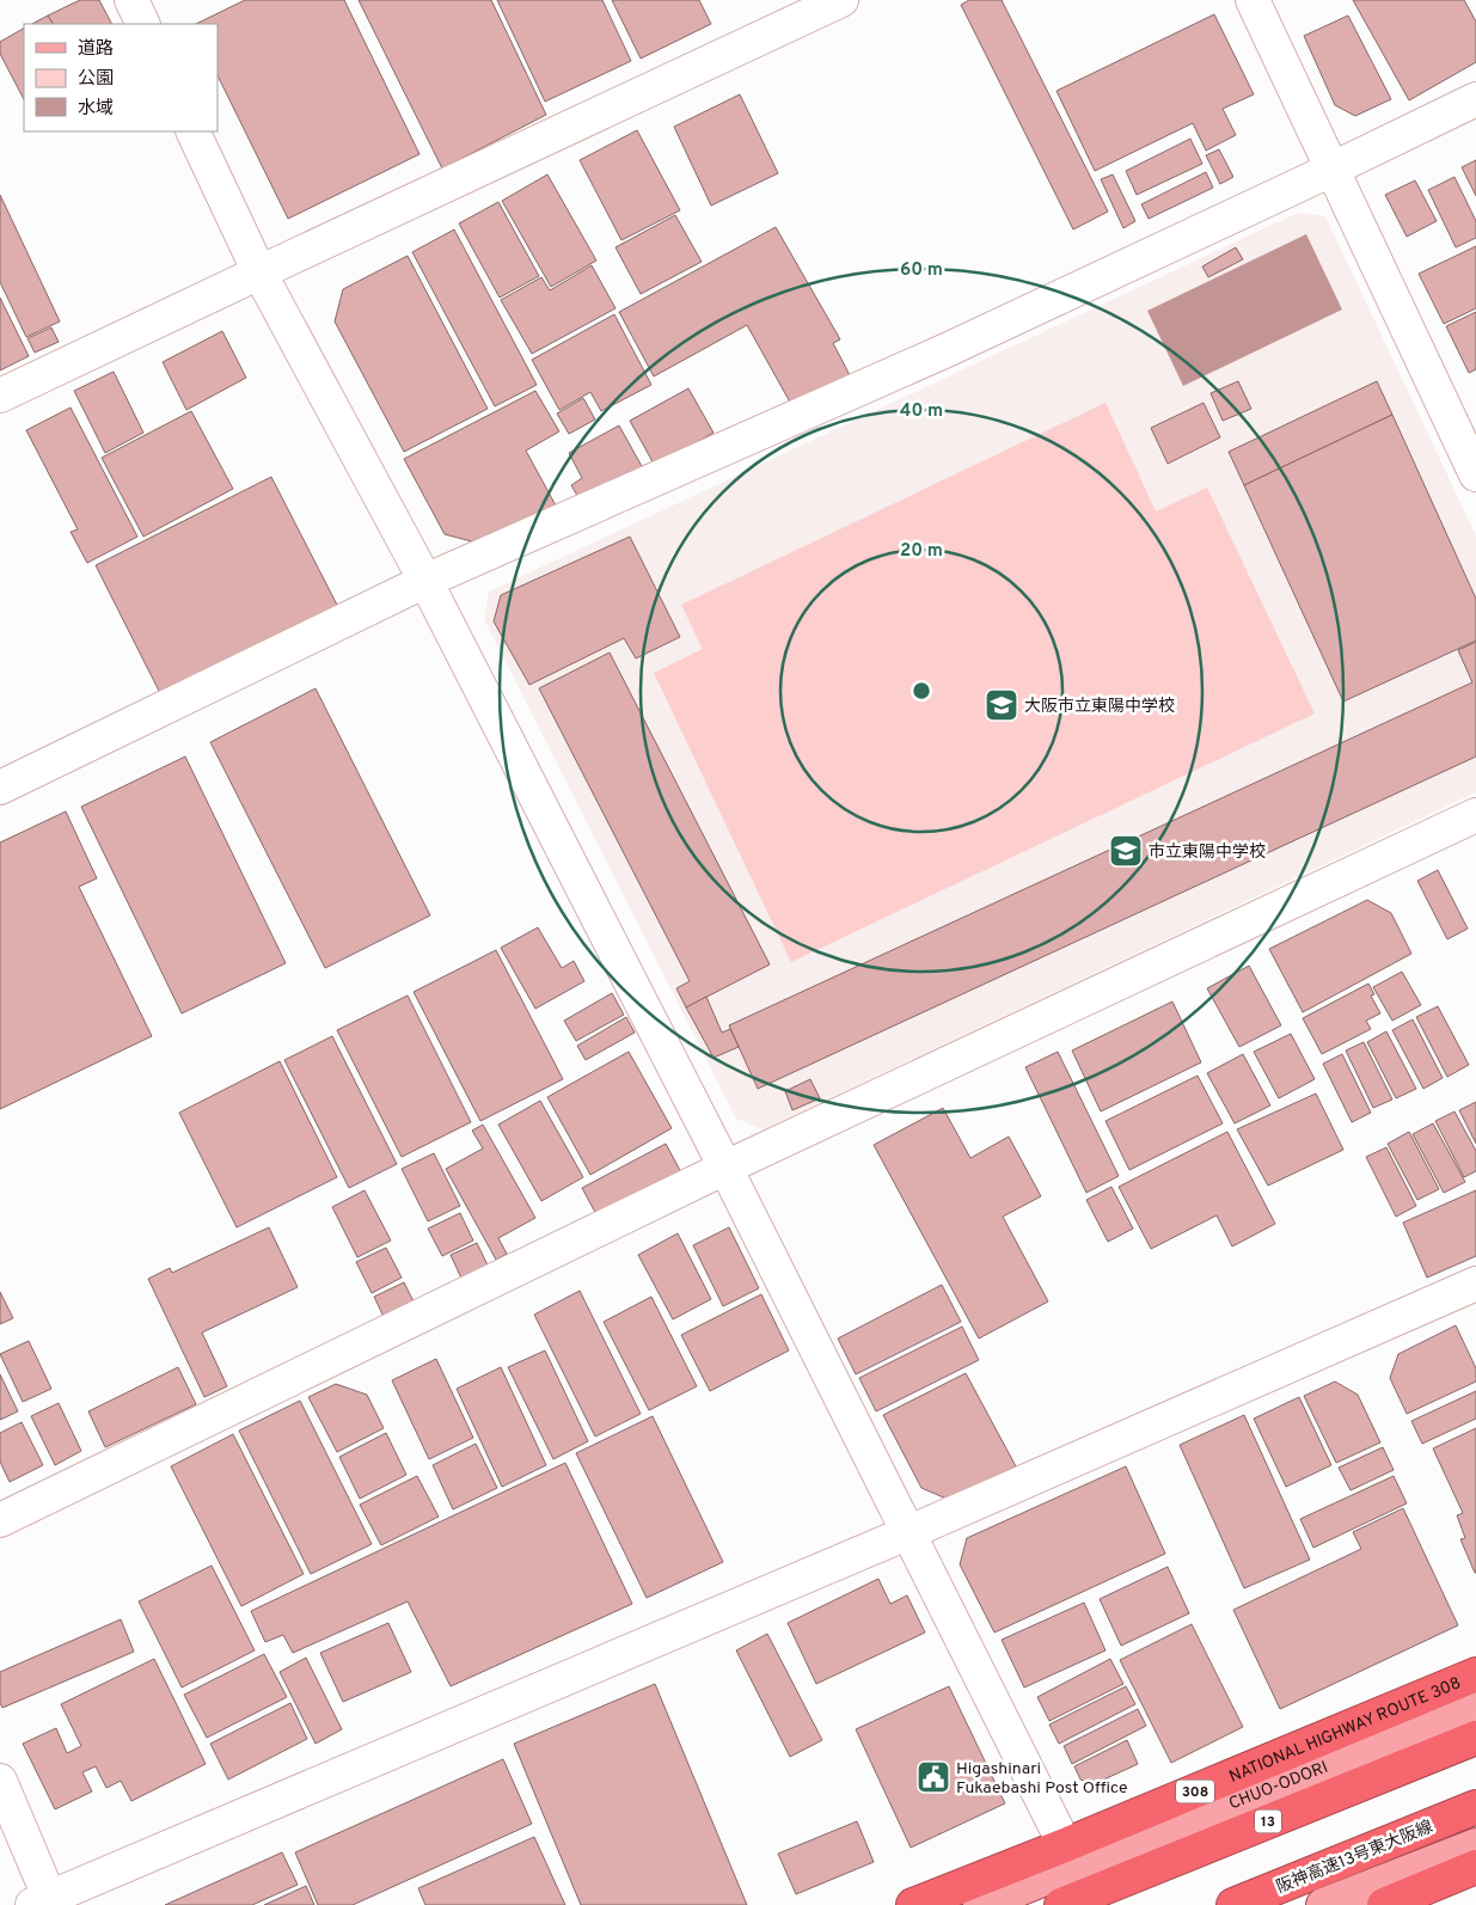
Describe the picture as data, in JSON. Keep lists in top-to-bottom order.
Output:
{
  "streets": {
    "highway": [
      "NATIONAL HIGHWAY ROUTE 308",
      "308",
      "13",
      "阪神高速13号東大阪線"
    ],
    "main road": ["CHUO-ODORI"]
  },
  "places": {
    "school or university": ["大阪市立東陽中学校", "市立東陽中学校"],
    "public building": ["Higashinari Fukaebashi Post Office"]
  },
  "legend": ["道路", "公園", "水域"],
  "rings": ["60 m", "40 m", "20 m"]
}
